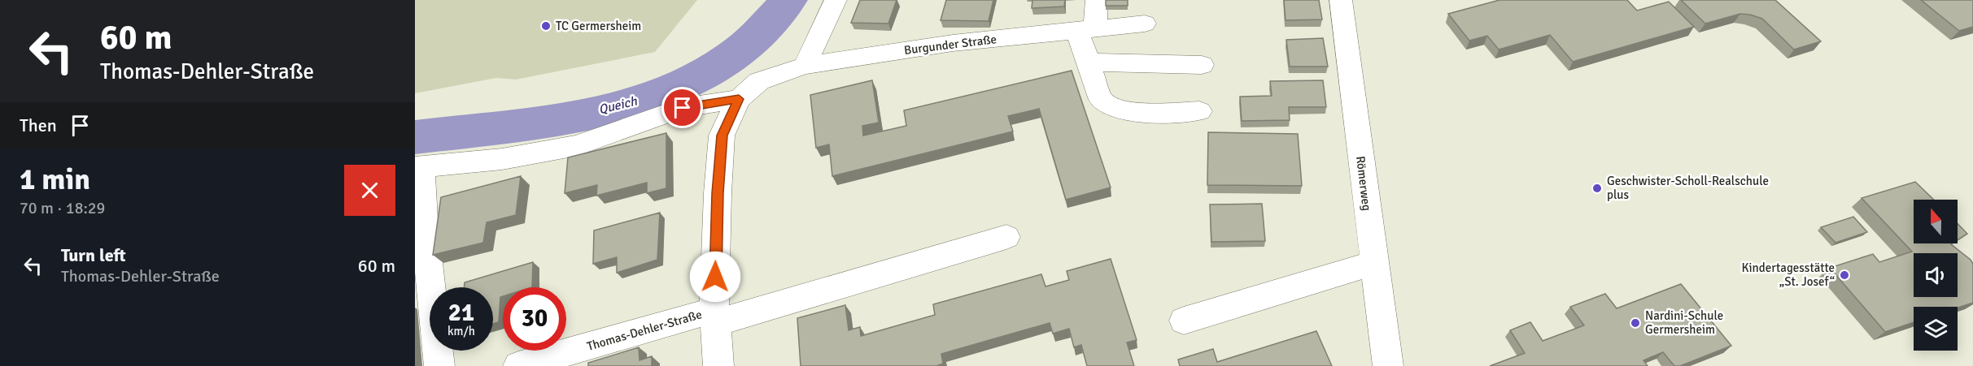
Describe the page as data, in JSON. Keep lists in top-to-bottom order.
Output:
{
  "streets": {
    "street": ["Burgunder Straße", "Römerweg", "Thomas-Dehler-Straße"]
  },
  "water": ["Queich"],
  "places": [
    "TC Germersheim",
    "Geschwister-Scholl-Realschule plus",
    "Kindertagesstätte „St. Josef“",
    "Nardini-Schule Germersheim"
  ],
  "north": "top",
  "page": {
    "turn": ["60 m", "Thomas-Dehler-Straße"],
    "then": "Then",
    "heading": ["1 min", "70 m · 18:29"],
    "list": [
      {
        "name": "Turn left",
        "note": "Thomas-Dehler-Straße",
        "value": "60 m"
      }
    ],
    "speed": "21 km/h",
    "limit": "30"
  }
}
